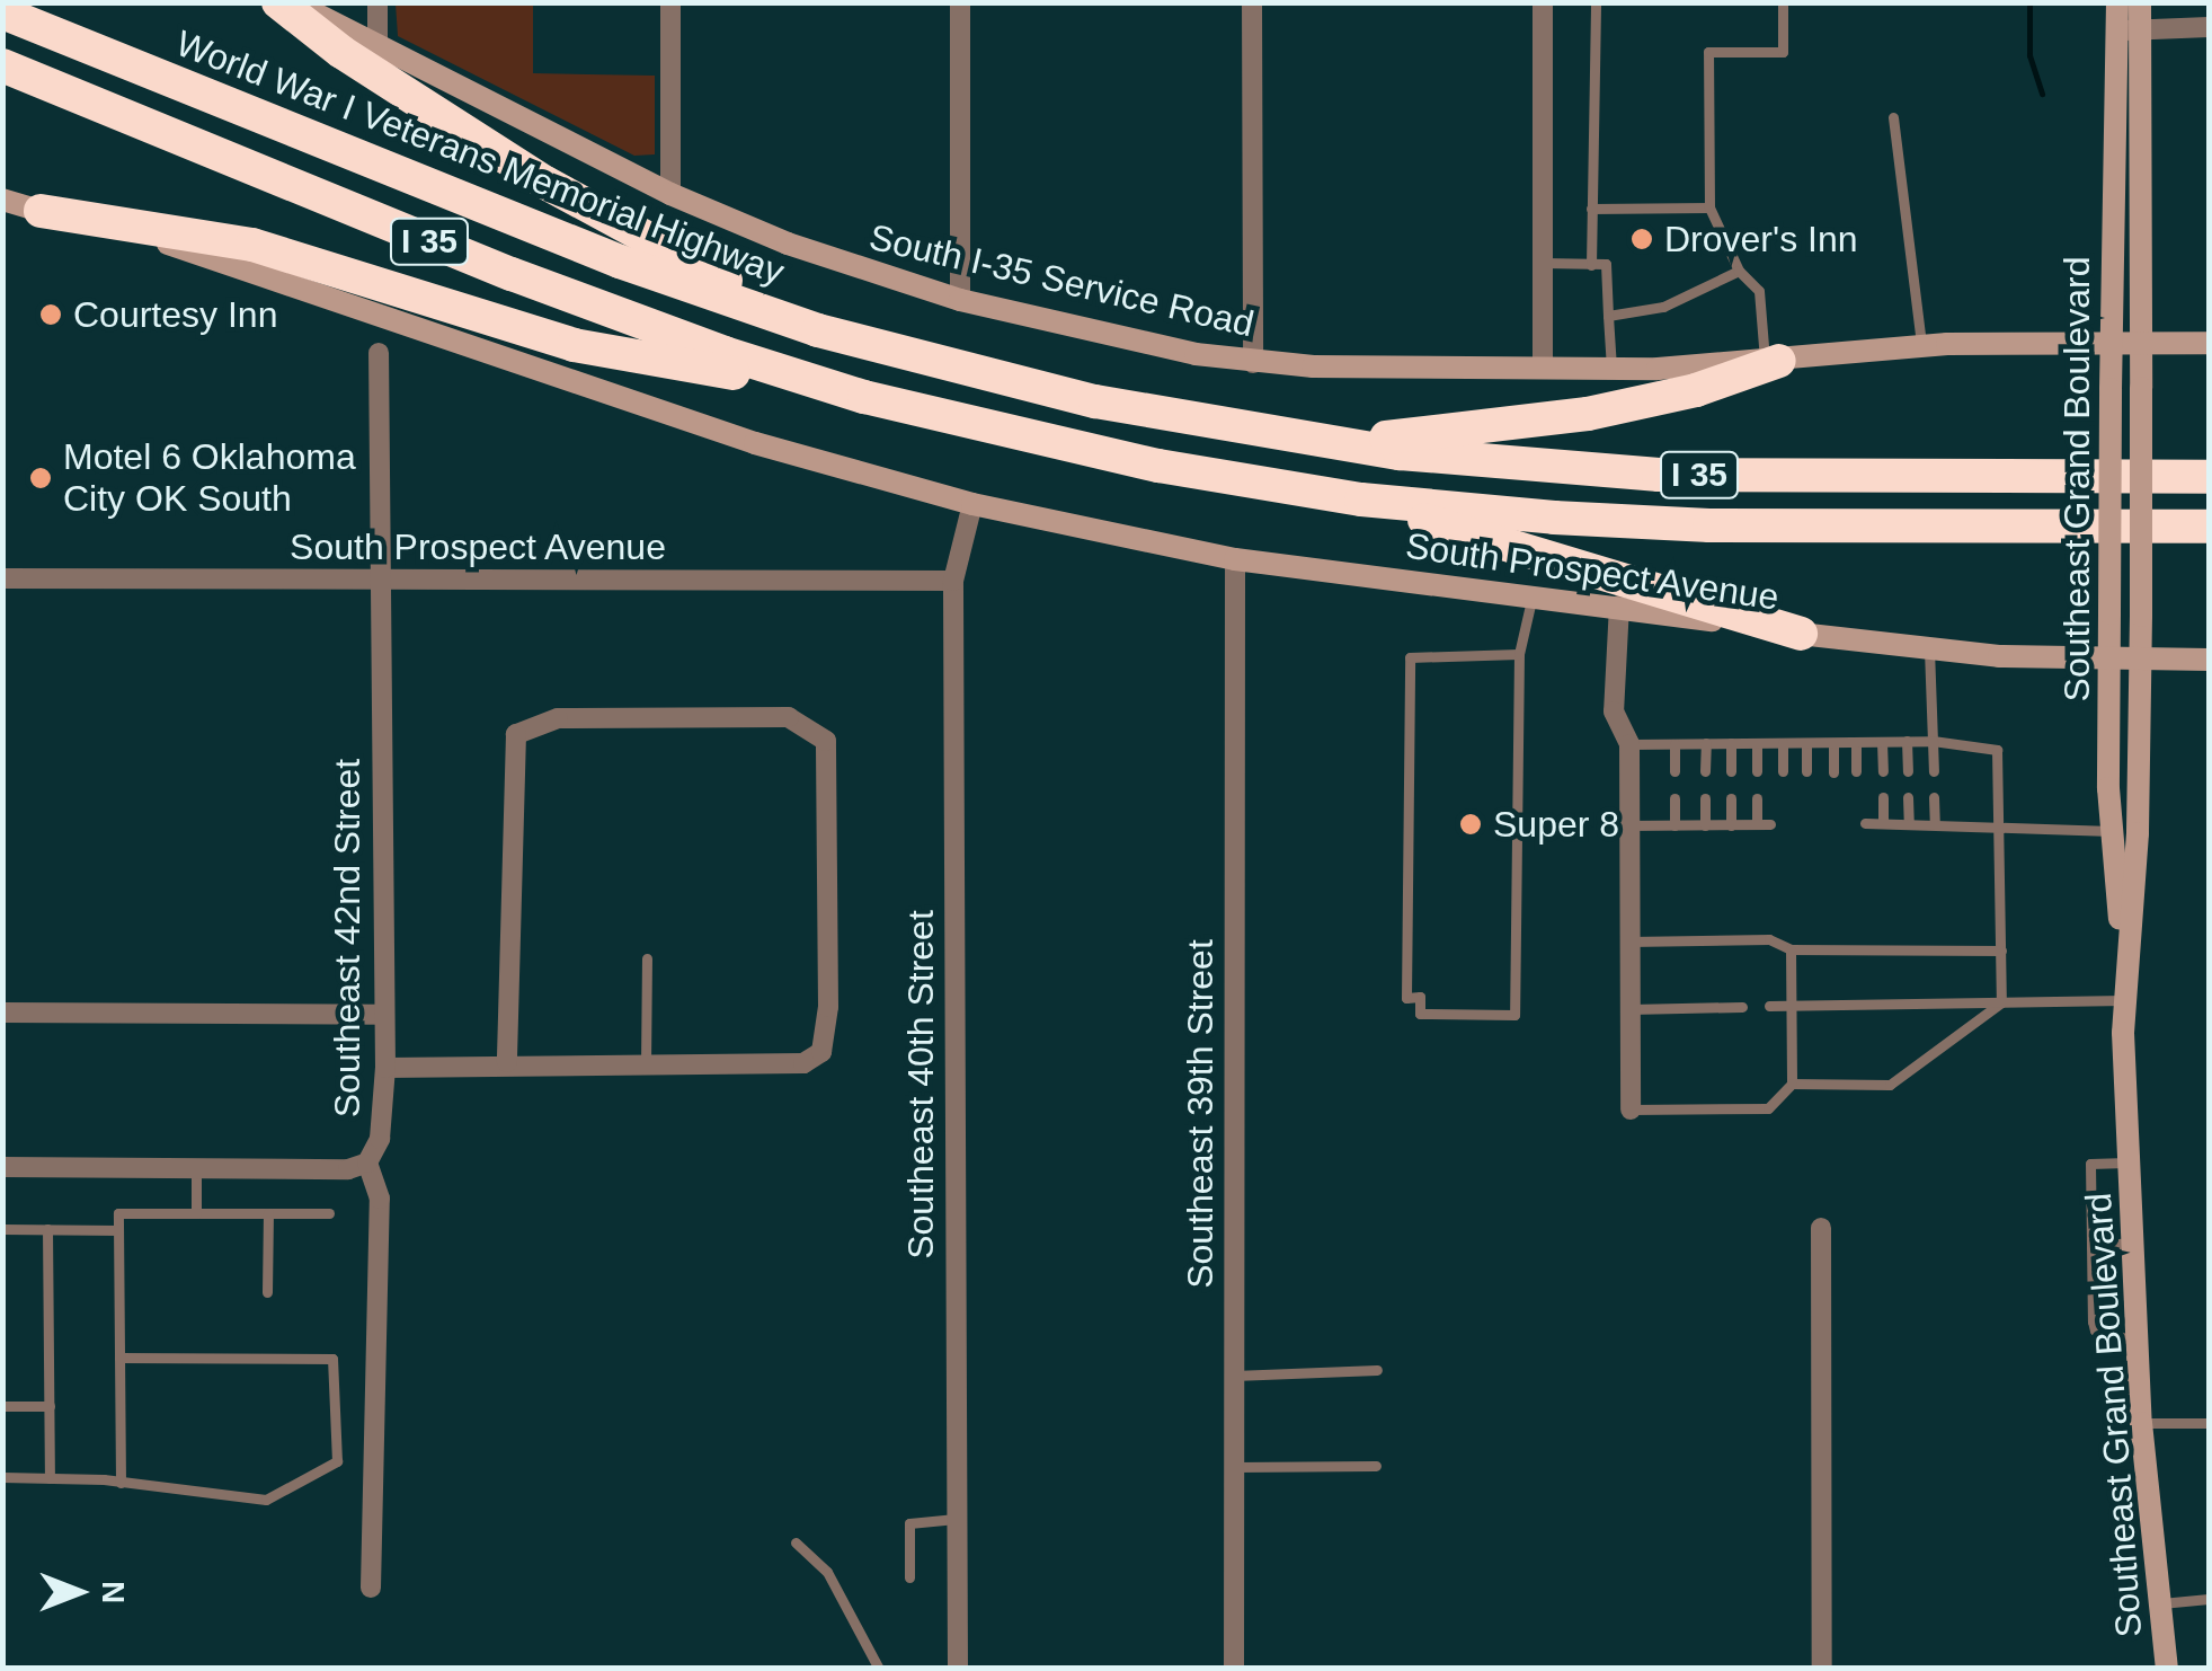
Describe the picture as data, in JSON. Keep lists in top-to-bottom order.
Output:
{
  "streets": {
    "highway": ["World War I Veterans Memorial Highway", "I 35"],
    "main road": ["South I-35 Service Road", "Southeast Grand Boulevard", "South Prospect Avenue"],
    "street": ["Southeast 42nd Street", "Southeast 40th Street", "Southeast 39th Street"]
  },
  "crossings": [
    ["South I-35 Service Road", "Southeast Grand Boulevard"],
    ["Southeast Grand Boulevard", "South Prospect Avenue"],
    ["South Prospect Avenue", "Southeast 42nd Street"],
    ["South Prospect Avenue", "Southeast 40th Street"],
    ["South Prospect Avenue", "Southeast 39th Street"]
  ],
  "places": [
    "Drover's Inn",
    "Courtesy Inn",
    "Motel 6 Oklahoma City OK South",
    "Super 8"
  ],
  "north": "right"
}
